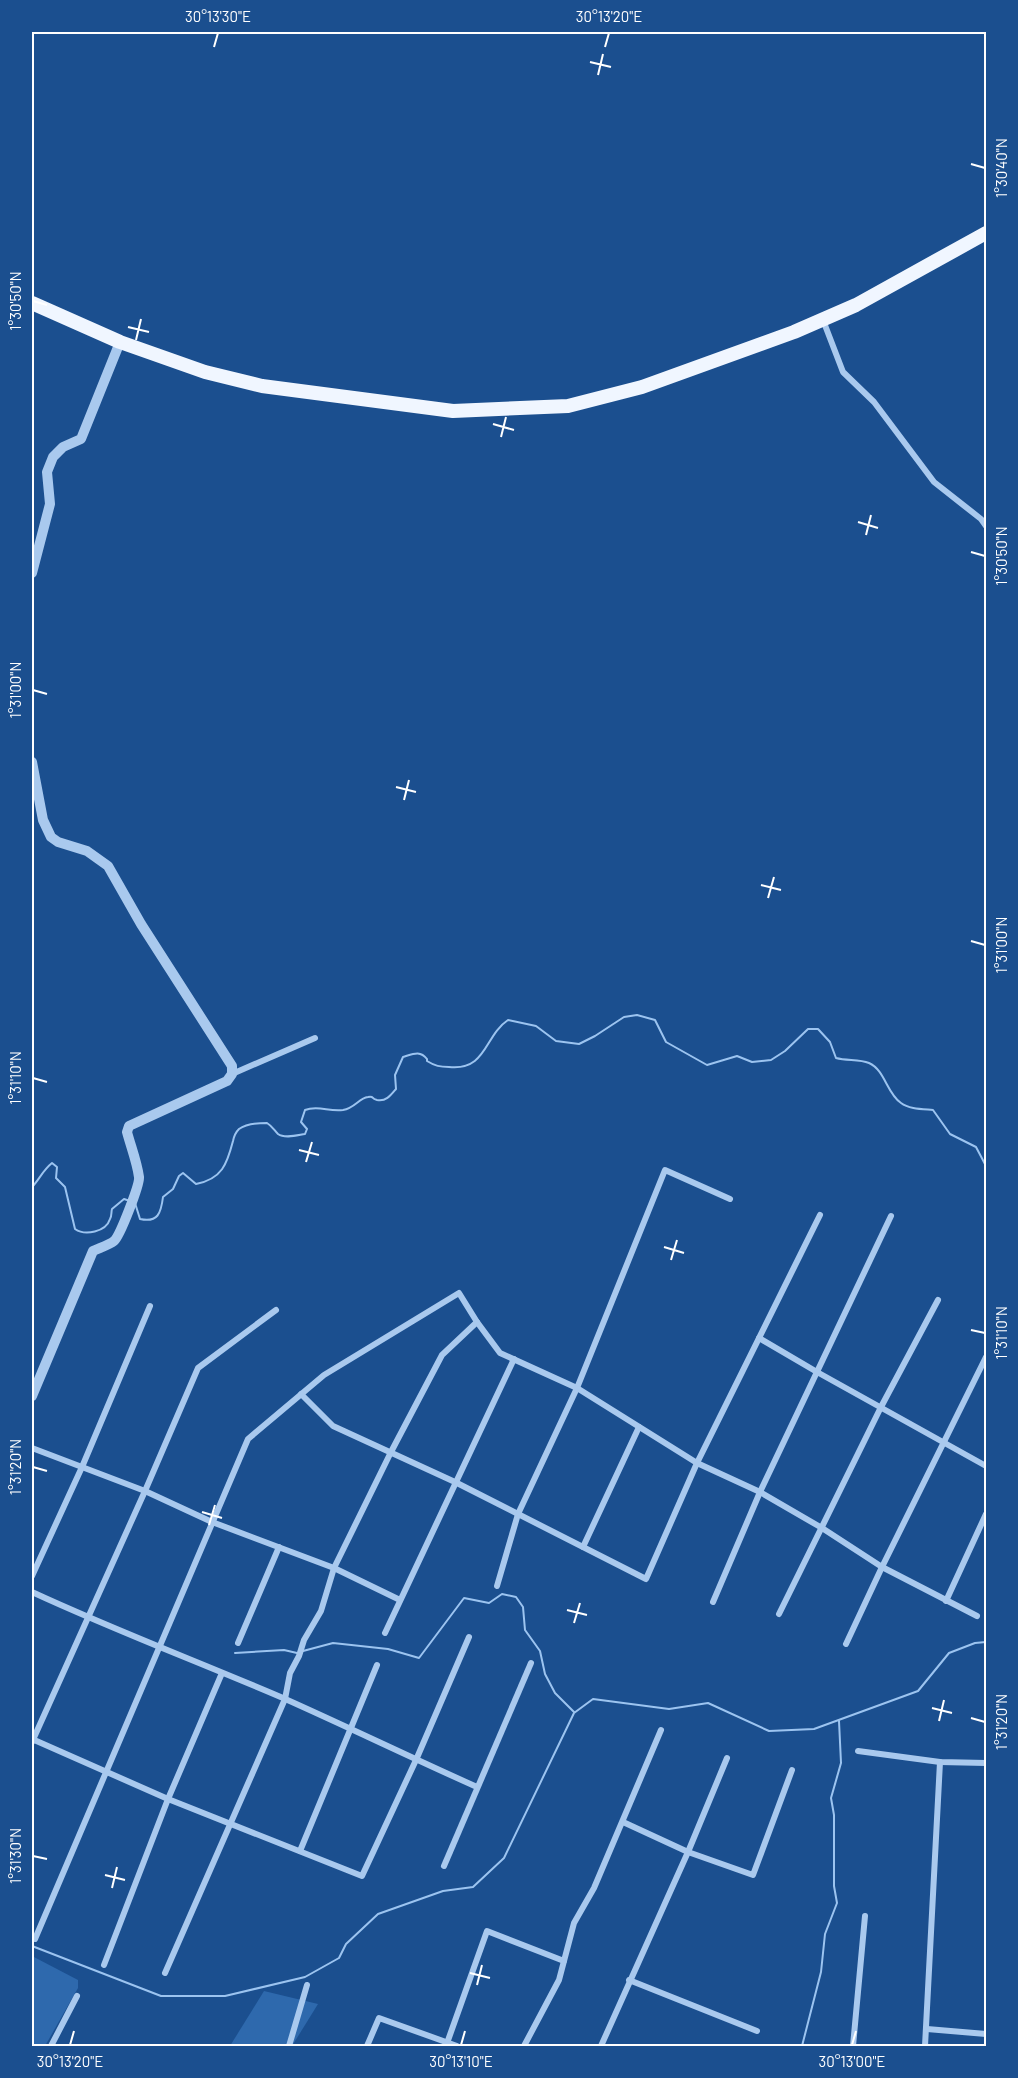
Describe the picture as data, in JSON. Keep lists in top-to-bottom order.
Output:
{
  "coordinates": [
    "30°13'30\"E",
    "30°13'20\"E",
    "1°30'40\"N",
    "1°30'50\"N",
    "1°31'00\"N",
    "1°31'10\"N",
    "1°31'20\"N",
    "1°31'30\"N",
    "30°13'10\"E",
    "30°13'00\"E"
  ]
}
